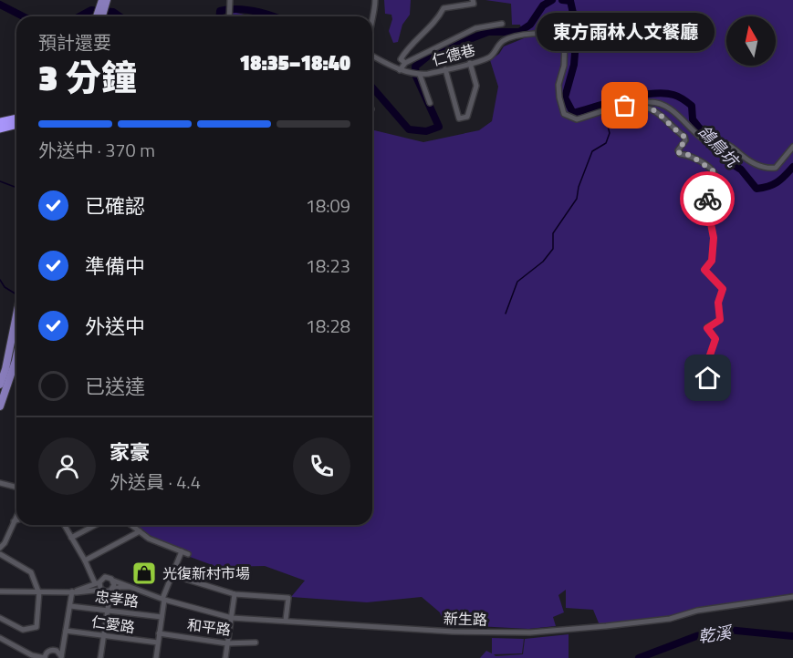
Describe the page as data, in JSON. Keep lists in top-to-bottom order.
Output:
{
  "streets": {
    "street": [
      "仁德巷",
      "忠孝路",
      "新生路",
      "仁愛路",
      "和平路"
    ]
  },
  "water": ["鴿鳥坑", "乾溪"],
  "places": {
    "other": ["東方雨林人文餐廳"],
    "shop": ["光復新村市場"]
  },
  "north": "top",
  "page": {
    "bubble": "東方雨林人文餐廳",
    "heading": ["3 分鐘", "預計還要", "18:35–18:40"],
    "panel": ["家豪", "外送員 · 4.4"],
    "bar": "外送中 · 370 m",
    "list": [
      ["已確認", "18:09"],
      ["準備中", "18:23"],
      ["外送中", "18:28"],
      "已送達"
    ]
  }
}
